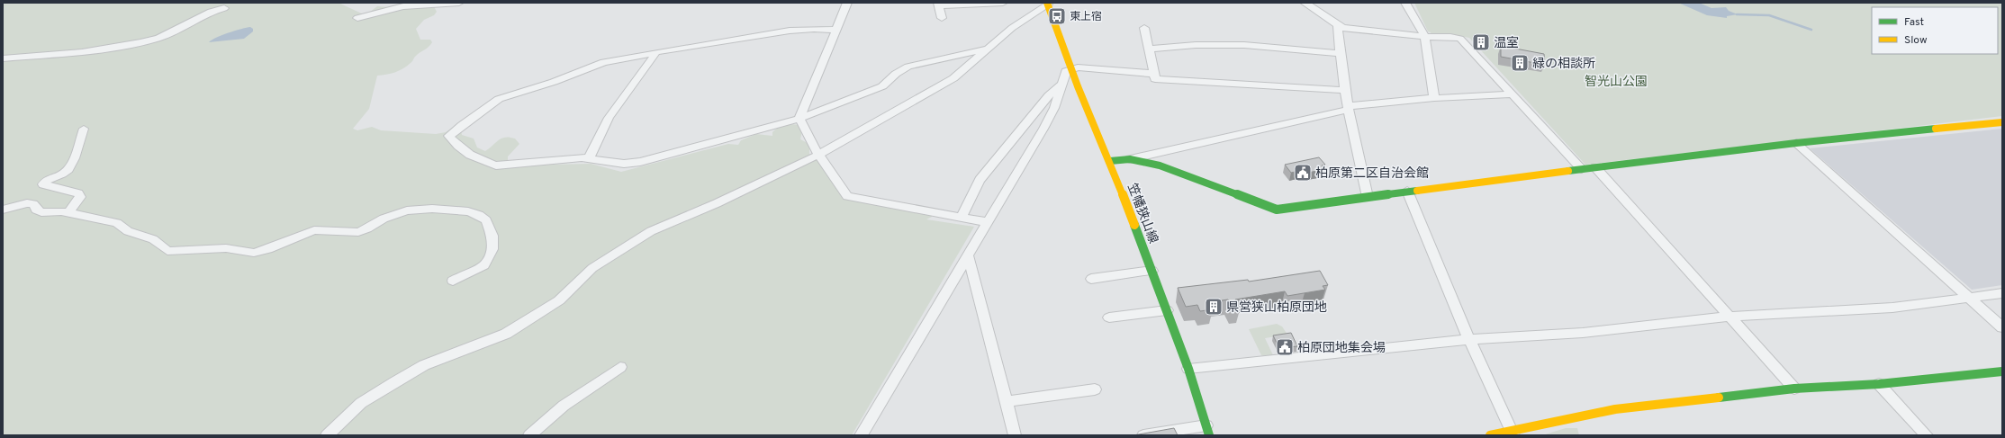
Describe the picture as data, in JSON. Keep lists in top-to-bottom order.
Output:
{
  "streets": {
    "street": ["笠幡狭山線"]
  },
  "parks": ["智光山公園"],
  "places": {
    "bus stop": ["東上宿"],
    "building": ["温室", "緑の相談所", "県営狭山柏原団地"],
    "public building": ["柏原第二区自治会館", "柏原団地集会場"]
  },
  "legend": ["Fast", "Slow"]
}
